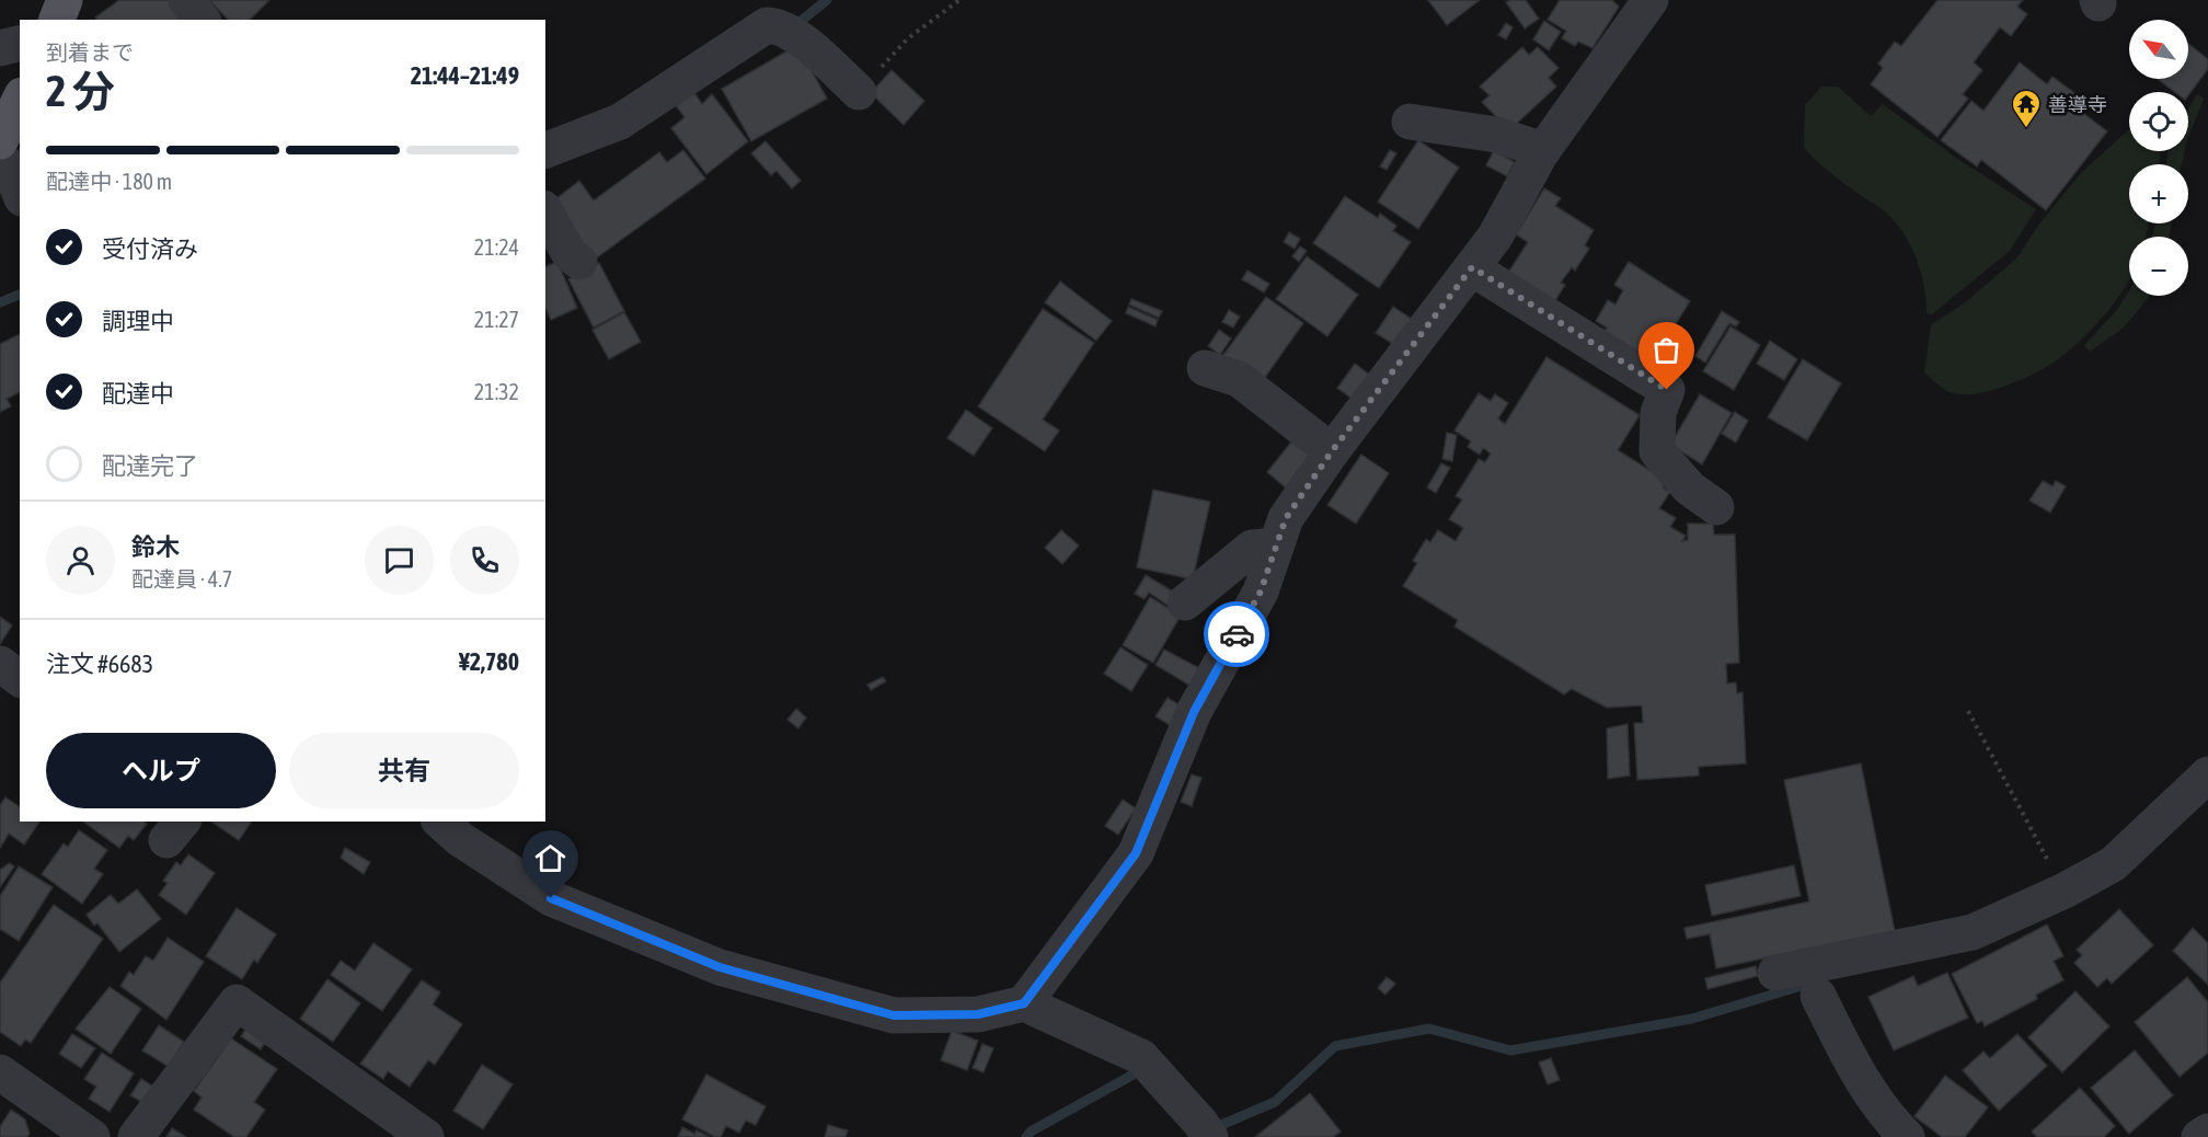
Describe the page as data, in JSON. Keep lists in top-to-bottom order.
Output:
{
  "places": {
    "temple": ["善導寺"]
  },
  "north": "top left",
  "page": {
    "map_buttons": ["+", "−"],
    "heading": ["2 分", "到着まで", "21:44–21:49"],
    "panel": [
      "鈴木",
      "配達員 · 4.7",
      "注文 #6683",
      "¥2,780"
    ],
    "bar": "配達中 · 180 m",
    "list": [
      ["受付済み", "21:24"],
      ["調理中", "21:27"],
      ["配達中", "21:32"],
      "配達完了"
    ],
    "buttons": ["ヘルプ", "共有"]
  }
}
